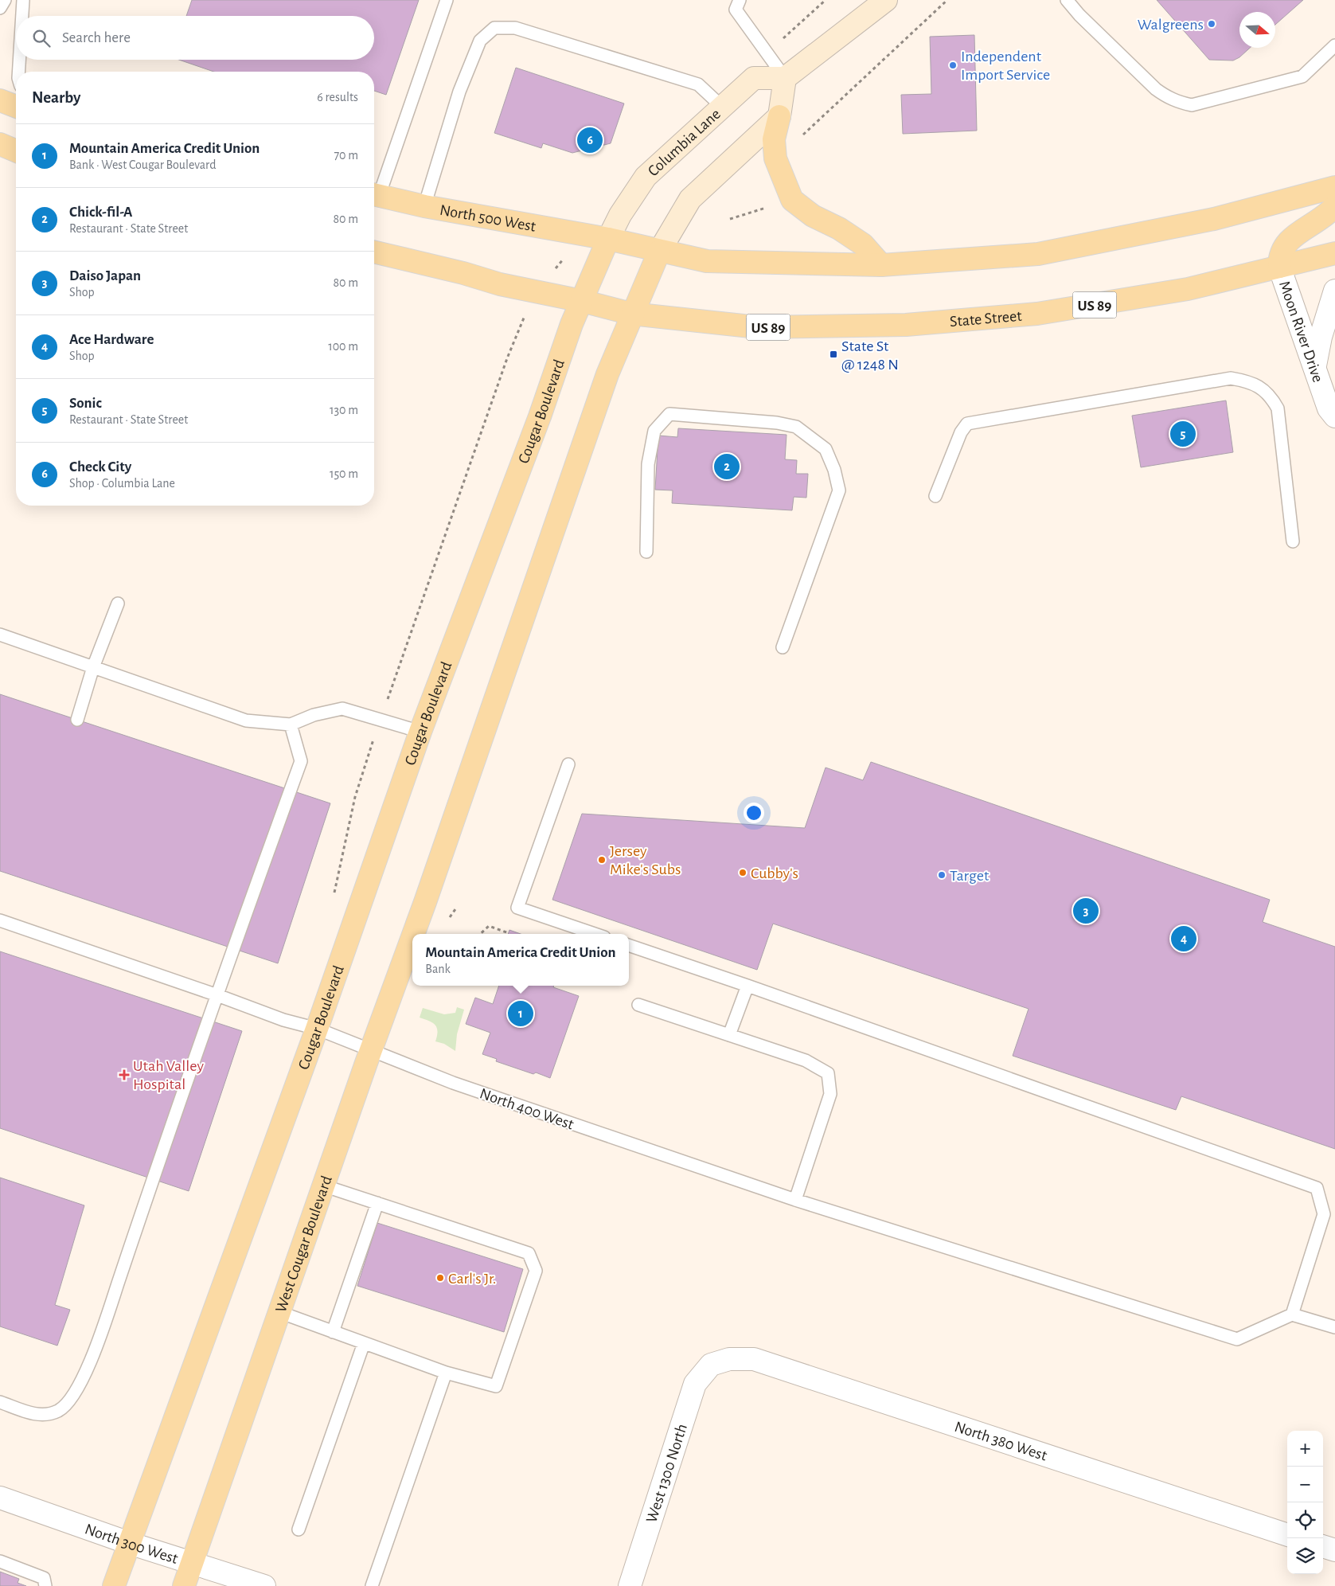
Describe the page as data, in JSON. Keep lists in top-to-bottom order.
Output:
{
  "streets": {
    "main road": [
      "Columbia Lane",
      "North 500 West",
      "US 89",
      "State Street",
      "Cougar Boulevard",
      "West Cougar Boulevard"
    ],
    "street": [
      "Moon River Drive",
      "North 380 West",
      "West 1300 North",
      "North 300 West"
    ],
    "lane": ["North 400 West"]
  },
  "crossings": [
    ["Columbia Lane", "North 500 West"],
    ["Columbia Lane", "Cougar Boulevard"],
    ["North 500 West", "Cougar Boulevard"],
    ["US 89", "State Street"],
    ["US 89", "Cougar Boulevard"],
    ["US 89", "West Cougar Boulevard"],
    ["State Street", "Moon River Drive"],
    ["State Street", "West Cougar Boulevard"],
    ["Cougar Boulevard", "North 400 West"],
    ["Cougar Boulevard", "North 300 West"],
    ["North 400 West", "West Cougar Boulevard"],
    ["West Cougar Boulevard", "North 300 West"],
    ["North 380 West", "West 1300 North"]
  ],
  "places": {
    "other": [
      "Walgreens",
      "Independent Import Service",
      "Jersey Mike's Subs",
      "Cubby's",
      "Target",
      "Carl's Jr."
    ],
    "transit": ["State St @ 1248 N"],
    "health": ["Utah Valley Hospital"]
  },
  "north": "right",
  "page": {
    "search": "Search here",
    "heading": ["Nearby", "6 results"],
    "list": [
      {
        "mark": "1",
        "name": "Mountain America Credit Union",
        "note": "Bank · West Cougar Boulevard",
        "value": "70 m"
      },
      {
        "mark": "2",
        "name": "Chick-fil-A",
        "note": "Restaurant · State Street",
        "value": "80 m"
      },
      {
        "mark": "3",
        "name": "Daiso Japan",
        "note": "Shop",
        "value": "80 m"
      },
      {
        "mark": "4",
        "name": "Ace Hardware",
        "note": "Shop",
        "value": "100 m"
      },
      {
        "mark": "5",
        "name": "Sonic",
        "note": "Restaurant · State Street",
        "value": "130 m"
      },
      {
        "mark": "6",
        "name": "Check City",
        "note": "Shop · Columbia Lane",
        "value": "150 m"
      }
    ],
    "pins": [
      "6",
      "5",
      "2",
      "3",
      "4",
      "1"
    ],
    "popup": ["Mountain America Credit Union", "Bank"],
    "map_buttons": ["+", "−"]
  }
}
